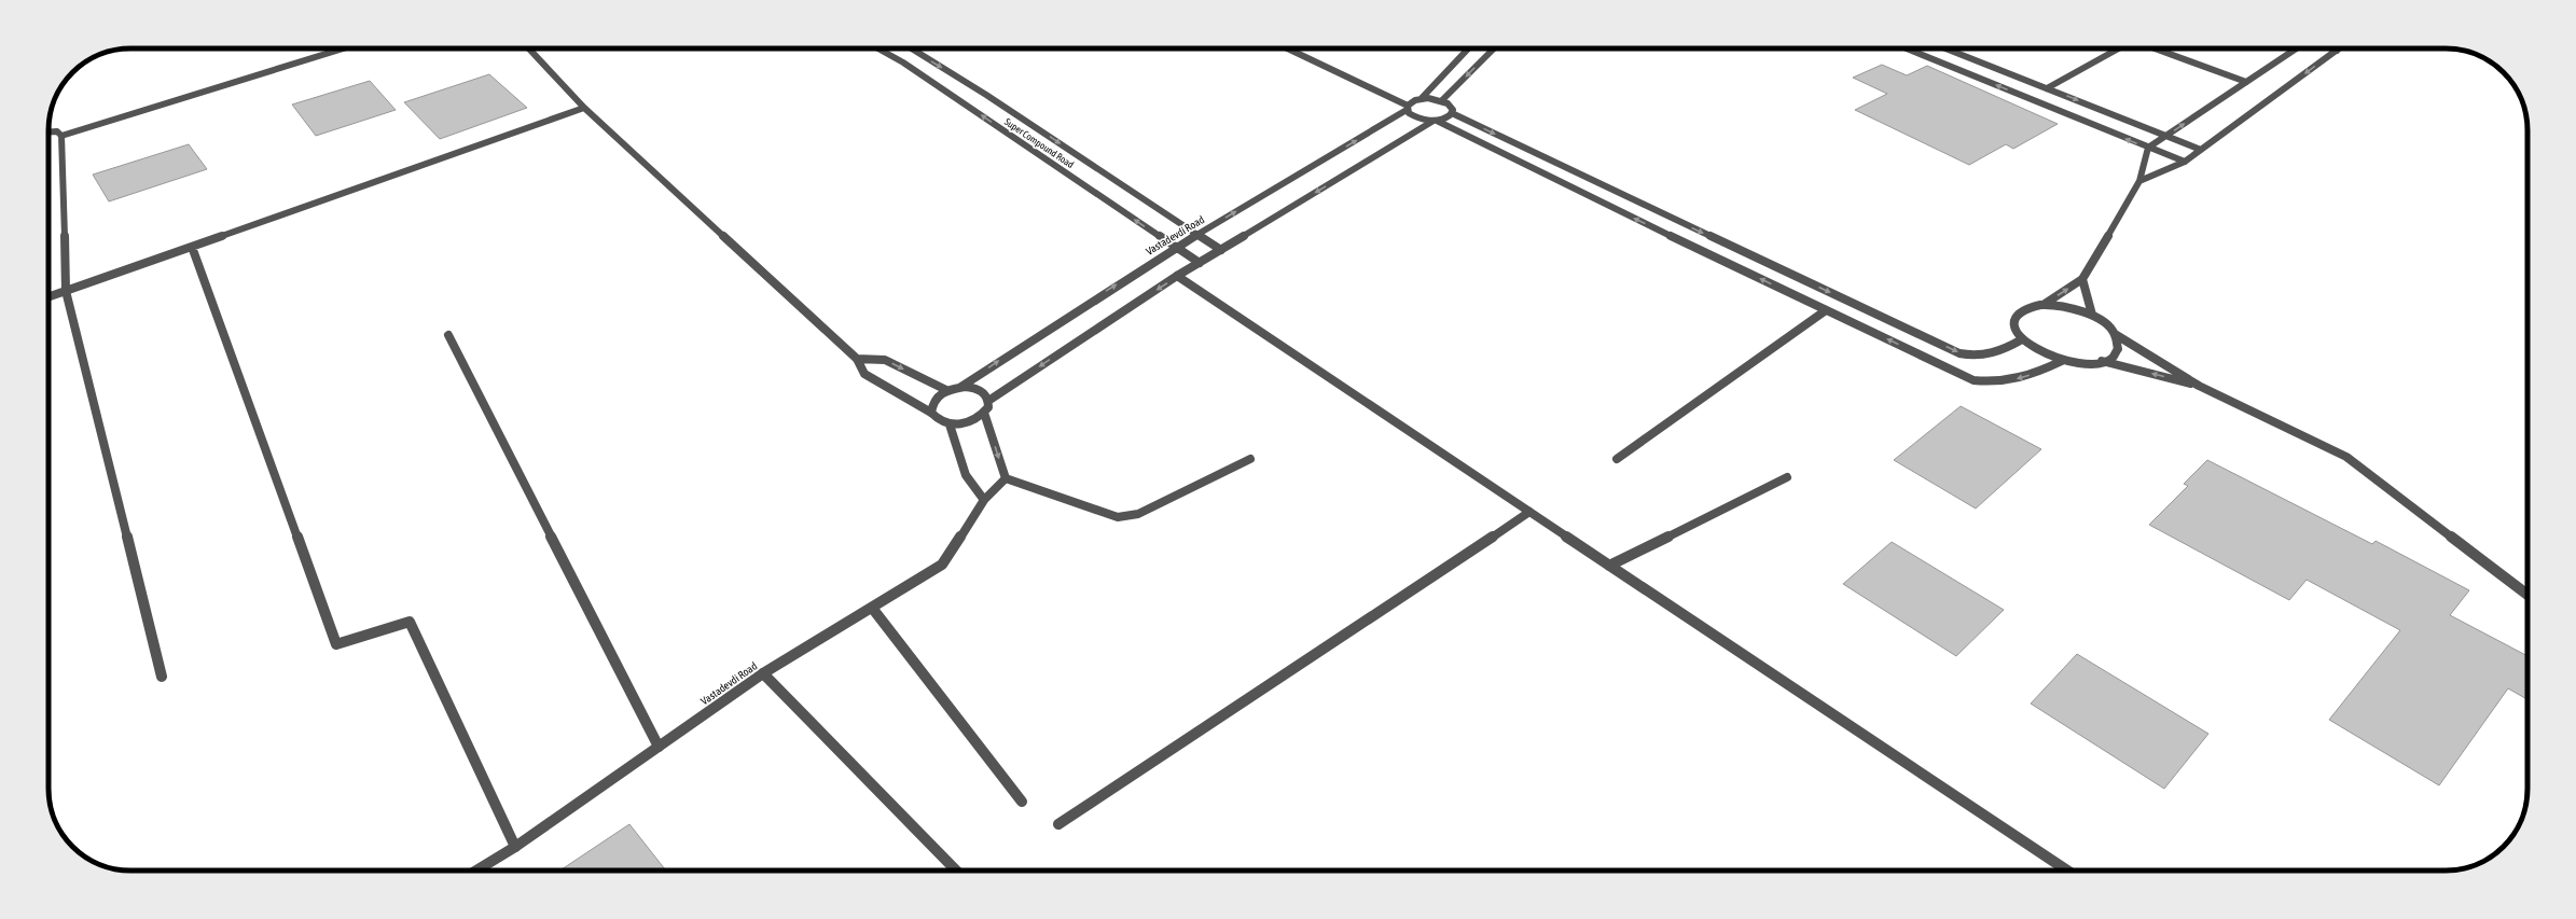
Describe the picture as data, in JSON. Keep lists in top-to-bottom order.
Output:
{
  "streets": {
    "street": ["Super Compound Road", "Vastadevdi Road"]
  },
  "crossings": [
    ["Super Compound Road", "Vastadevdi Road"]
  ]
}
